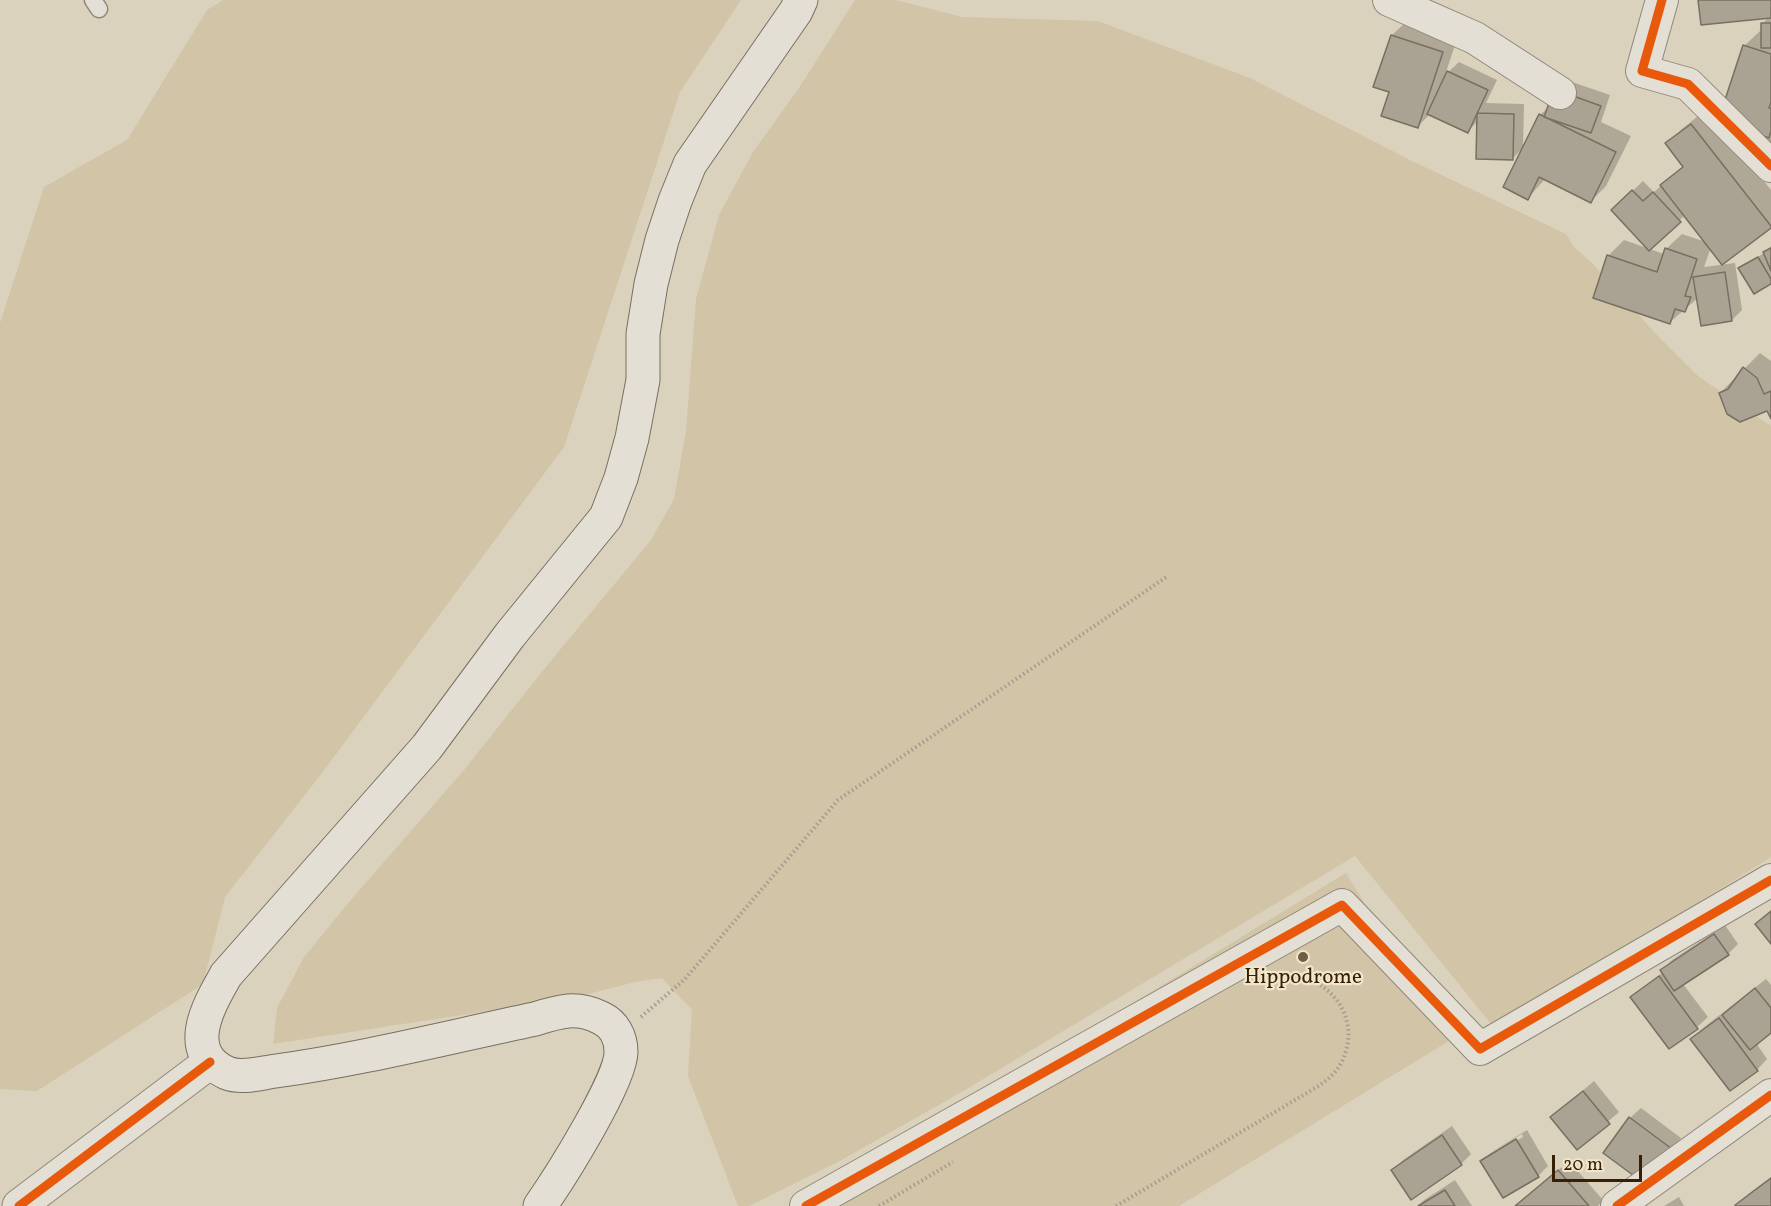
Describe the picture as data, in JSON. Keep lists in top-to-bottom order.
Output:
{
  "places": ["Hippodrome"],
  "scale_bar": "20 m"
}
